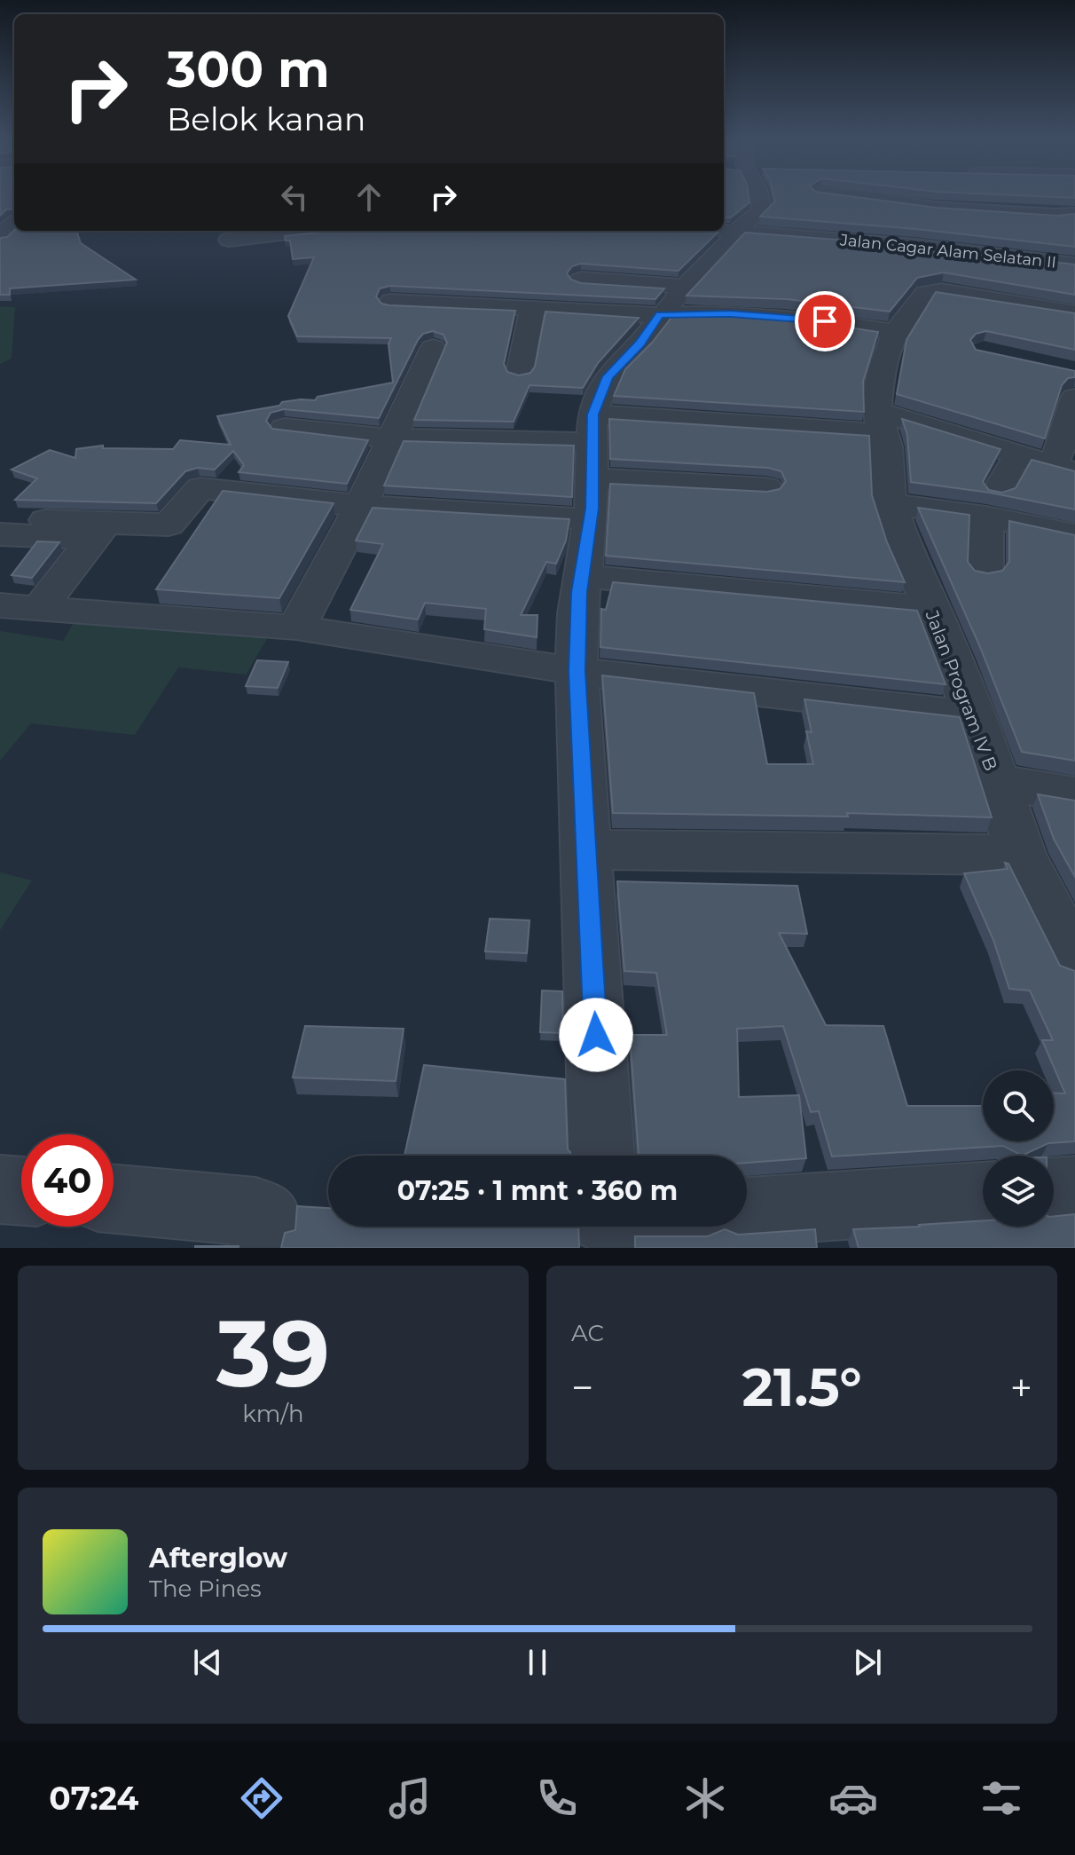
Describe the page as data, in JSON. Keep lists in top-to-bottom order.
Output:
{
  "streets": {
    "street": ["Jalan Cagar Alam Selatan II", "Jalan Program IV B"]
  },
  "page": {
    "turn": ["300 m", "Belok kanan"],
    "limit": "40",
    "trip": "07:25 · 1 mnt · 360 m",
    "tile": [
      ["39", "km/h"],
      "AC"
    ],
    "heat": ["−", "21.5°", "+"],
    "song": ["Afterglow", "The Pines"],
    "tabs": "07:24"
  }
}
